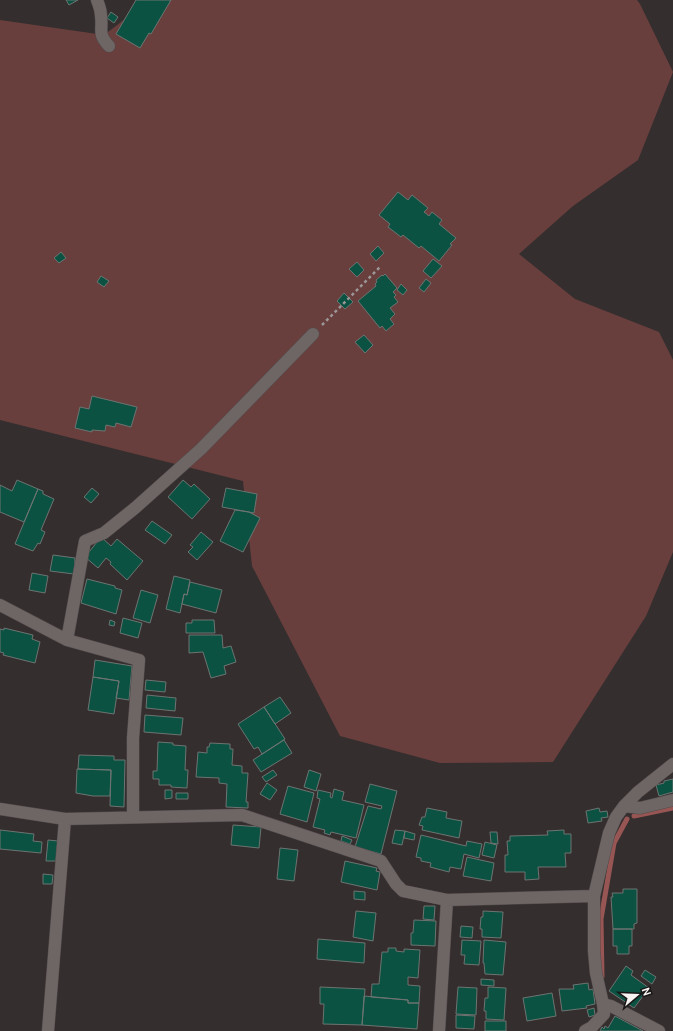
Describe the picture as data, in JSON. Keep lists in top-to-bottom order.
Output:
{
  "north": "right"
}
